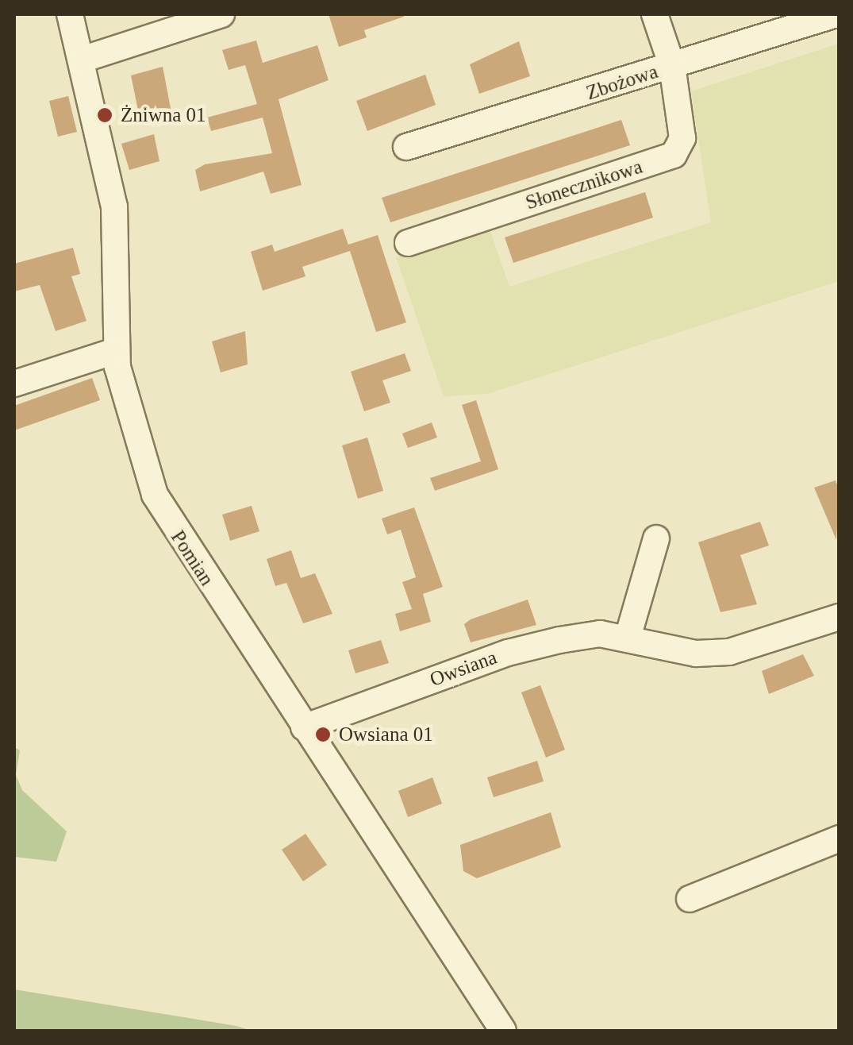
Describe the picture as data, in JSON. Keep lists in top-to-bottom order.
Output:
{
  "streets": {
    "street": [
      "Zbożowa",
      "Słonecznikowa",
      "Pomian",
      "Owsiana"
    ]
  },
  "crossings": [
    ["Zbożowa", "Słonecznikowa"],
    ["Pomian", "Owsiana"]
  ],
  "places": ["Żniwna 01", "Owsiana 01"]
}
